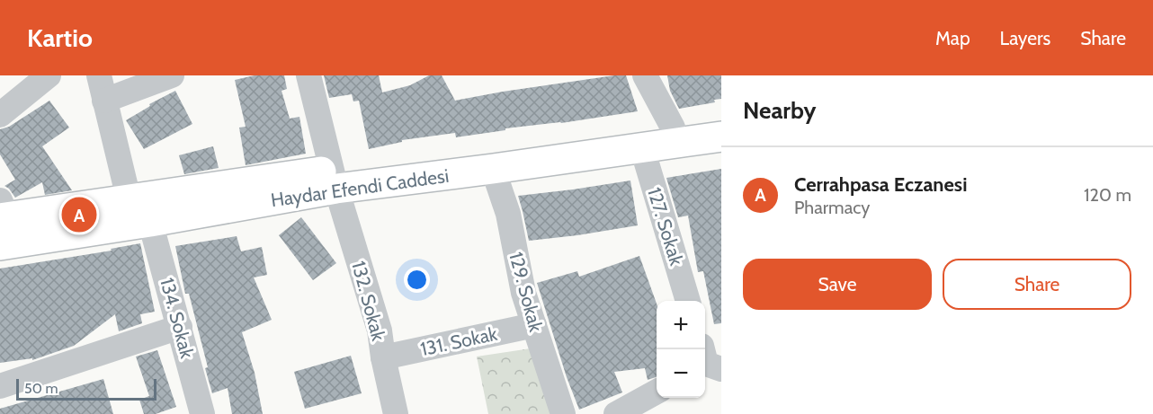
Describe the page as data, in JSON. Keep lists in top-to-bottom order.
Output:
{
  "streets": {
    "main road": ["Haydar Efendi Caddesi"],
    "street": [
      "127. Sokak",
      "129. Sokak",
      "132. Sokak",
      "134. Sokak",
      "131. Sokak"
    ]
  },
  "crossings": [
    ["Haydar Efendi Caddesi", "127. Sokak"],
    ["Haydar Efendi Caddesi", "129. Sokak"],
    ["Haydar Efendi Caddesi", "132. Sokak"],
    ["Haydar Efendi Caddesi", "134. Sokak"],
    ["129. Sokak", "131. Sokak"],
    ["132. Sokak", "131. Sokak"]
  ],
  "scale_bar": "50 m",
  "page": {
    "header": "Kartio",
    "nav": ["Map", "Layers", "Share"],
    "heading": "Nearby",
    "list": [
      {
        "mark": "A",
        "name": "Cerrahpasa Eczanesi",
        "note": "Pharmacy",
        "value": "120 m"
      }
    ],
    "pins": "A",
    "buttons": ["Save", "Share"],
    "map_buttons": ["+", "−"],
    "scale": "50 m"
  }
}
